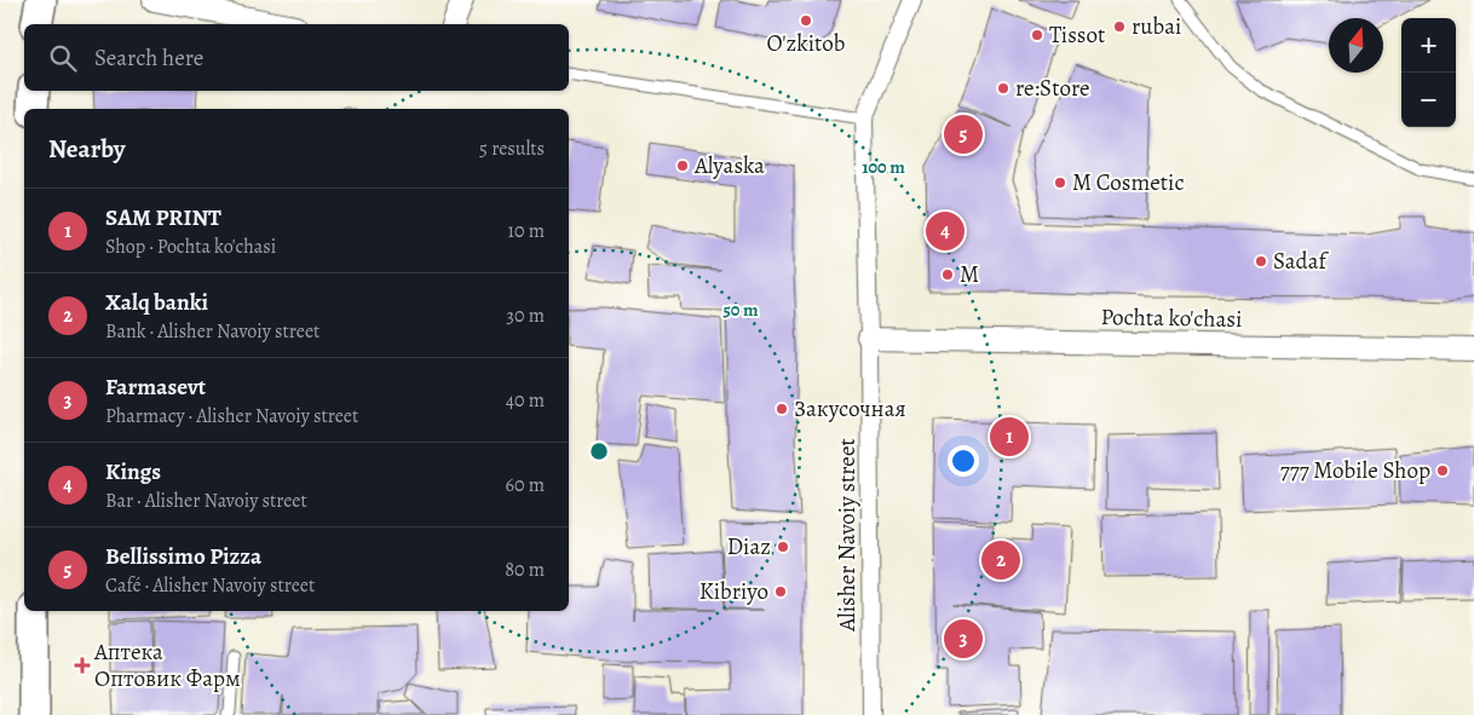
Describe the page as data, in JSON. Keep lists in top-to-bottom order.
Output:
{
  "streets": {
    "street": ["Pochta ko'chasi", "Alisher Navoiy street"]
  },
  "crossings": [
    ["Pochta ko'chasi", "Alisher Navoiy street"]
  ],
  "places": {
    "other": [
      "O'zkitob",
      "rubai",
      "Tissot",
      "re:Store",
      "Alyaska",
      "M Cosmetic",
      "Sadaf",
      "M",
      "Закусочная",
      "777 Mobile Shop",
      "Diaz",
      "Kibriyo"
    ],
    "health": ["Аптека Оптовик Фарм"]
  },
  "north": "top",
  "page": {
    "map_buttons": ["+", "−"],
    "search": "Search here",
    "heading": ["Nearby", "5 results"],
    "pins": [
      "5",
      "4",
      "1",
      "2",
      "3"
    ],
    "list": [
      {
        "mark": "1",
        "name": "SAM PRINT",
        "note": "Shop · Pochta ko'chasi",
        "value": "10 m"
      },
      {
        "mark": "2",
        "name": "Xalq banki",
        "note": "Bank · Alisher Navoiy street",
        "value": "30 m"
      },
      {
        "mark": "3",
        "name": "Farmasevt",
        "note": "Pharmacy · Alisher Navoiy street",
        "value": "40 m"
      },
      {
        "mark": "4",
        "name": "Kings",
        "note": "Bar · Alisher Navoiy street",
        "value": "60 m"
      },
      {
        "mark": "5",
        "name": "Bellissimo Pizza",
        "note": "Café · Alisher Navoiy street",
        "value": "80 m"
      }
    ]
  },
  "rings": ["100 m", "50 m"]
}
